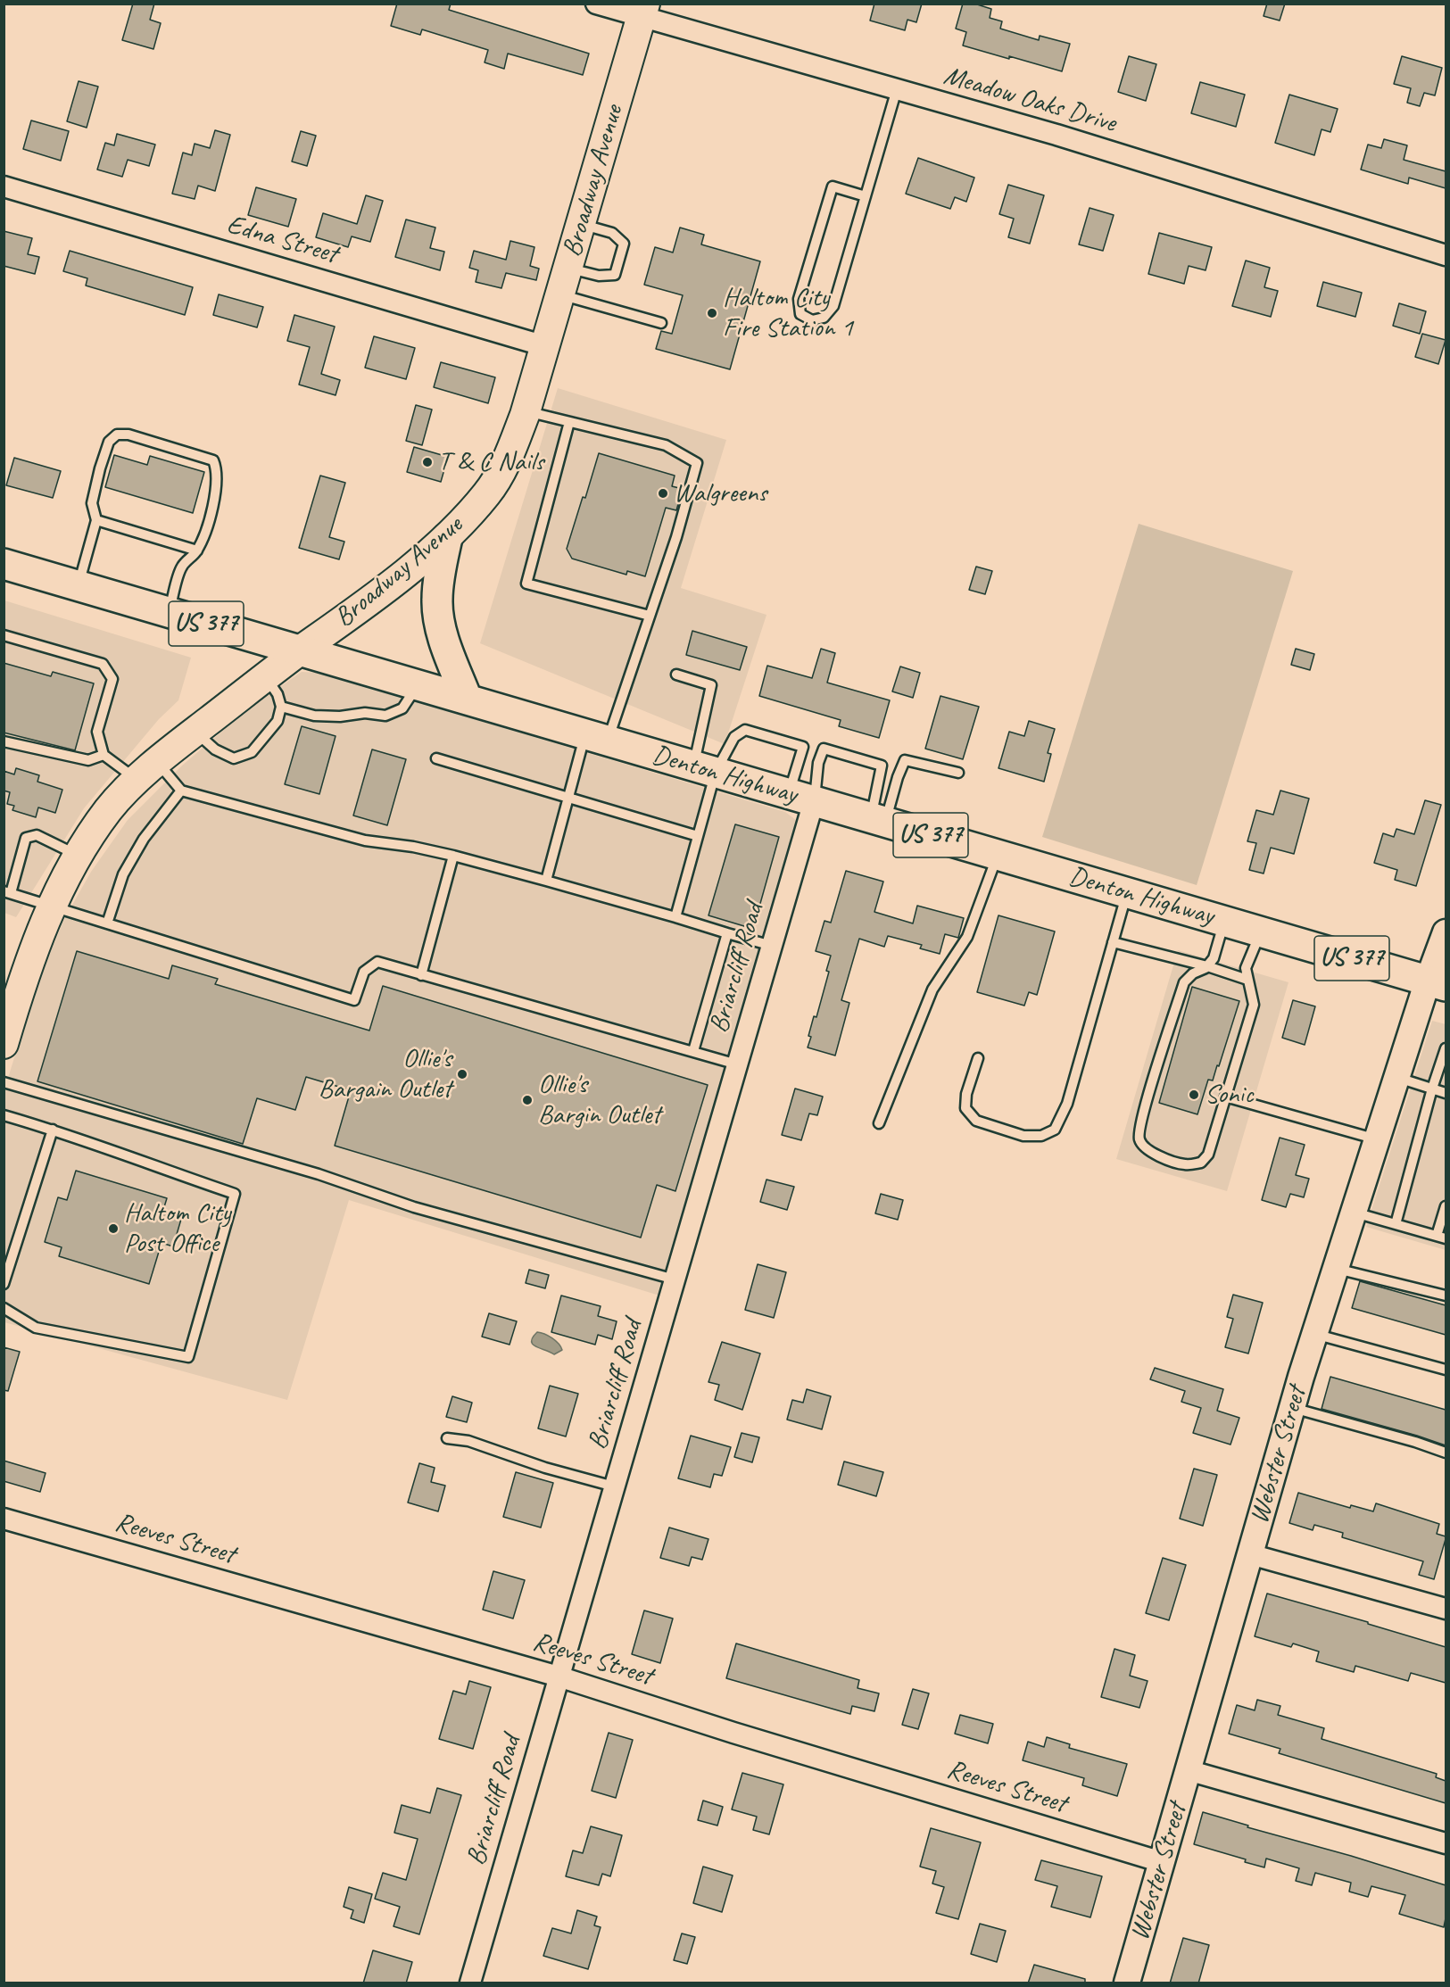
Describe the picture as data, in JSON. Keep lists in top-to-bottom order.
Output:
{
  "streets": {
    "main road": ["Broadway Avenue", "US 377", "Denton Highway"],
    "street": [
      "Meadow Oaks Drive",
      "Edna Street",
      "Briarcliff Road",
      "Webster Street",
      "Reeves Street"
    ]
  },
  "crossings": [
    ["Meadow Oaks Drive", "Broadway Avenue"],
    ["Broadway Avenue", "Edna Street"],
    ["Broadway Avenue", "Denton Highway"],
    ["Denton Highway", "Briarcliff Road"],
    ["Denton Highway", "Webster Street"],
    ["Briarcliff Road", "Reeves Street"],
    ["Webster Street", "Reeves Street"]
  ],
  "places": [
    "Haltom City Fire Station 1",
    "T & C Nails",
    "Walgreens",
    "Ollie's Bargain Outlet",
    "Sonic",
    "Ollie's Bargin Outlet",
    "Haltom City Post Office"
  ]
}
